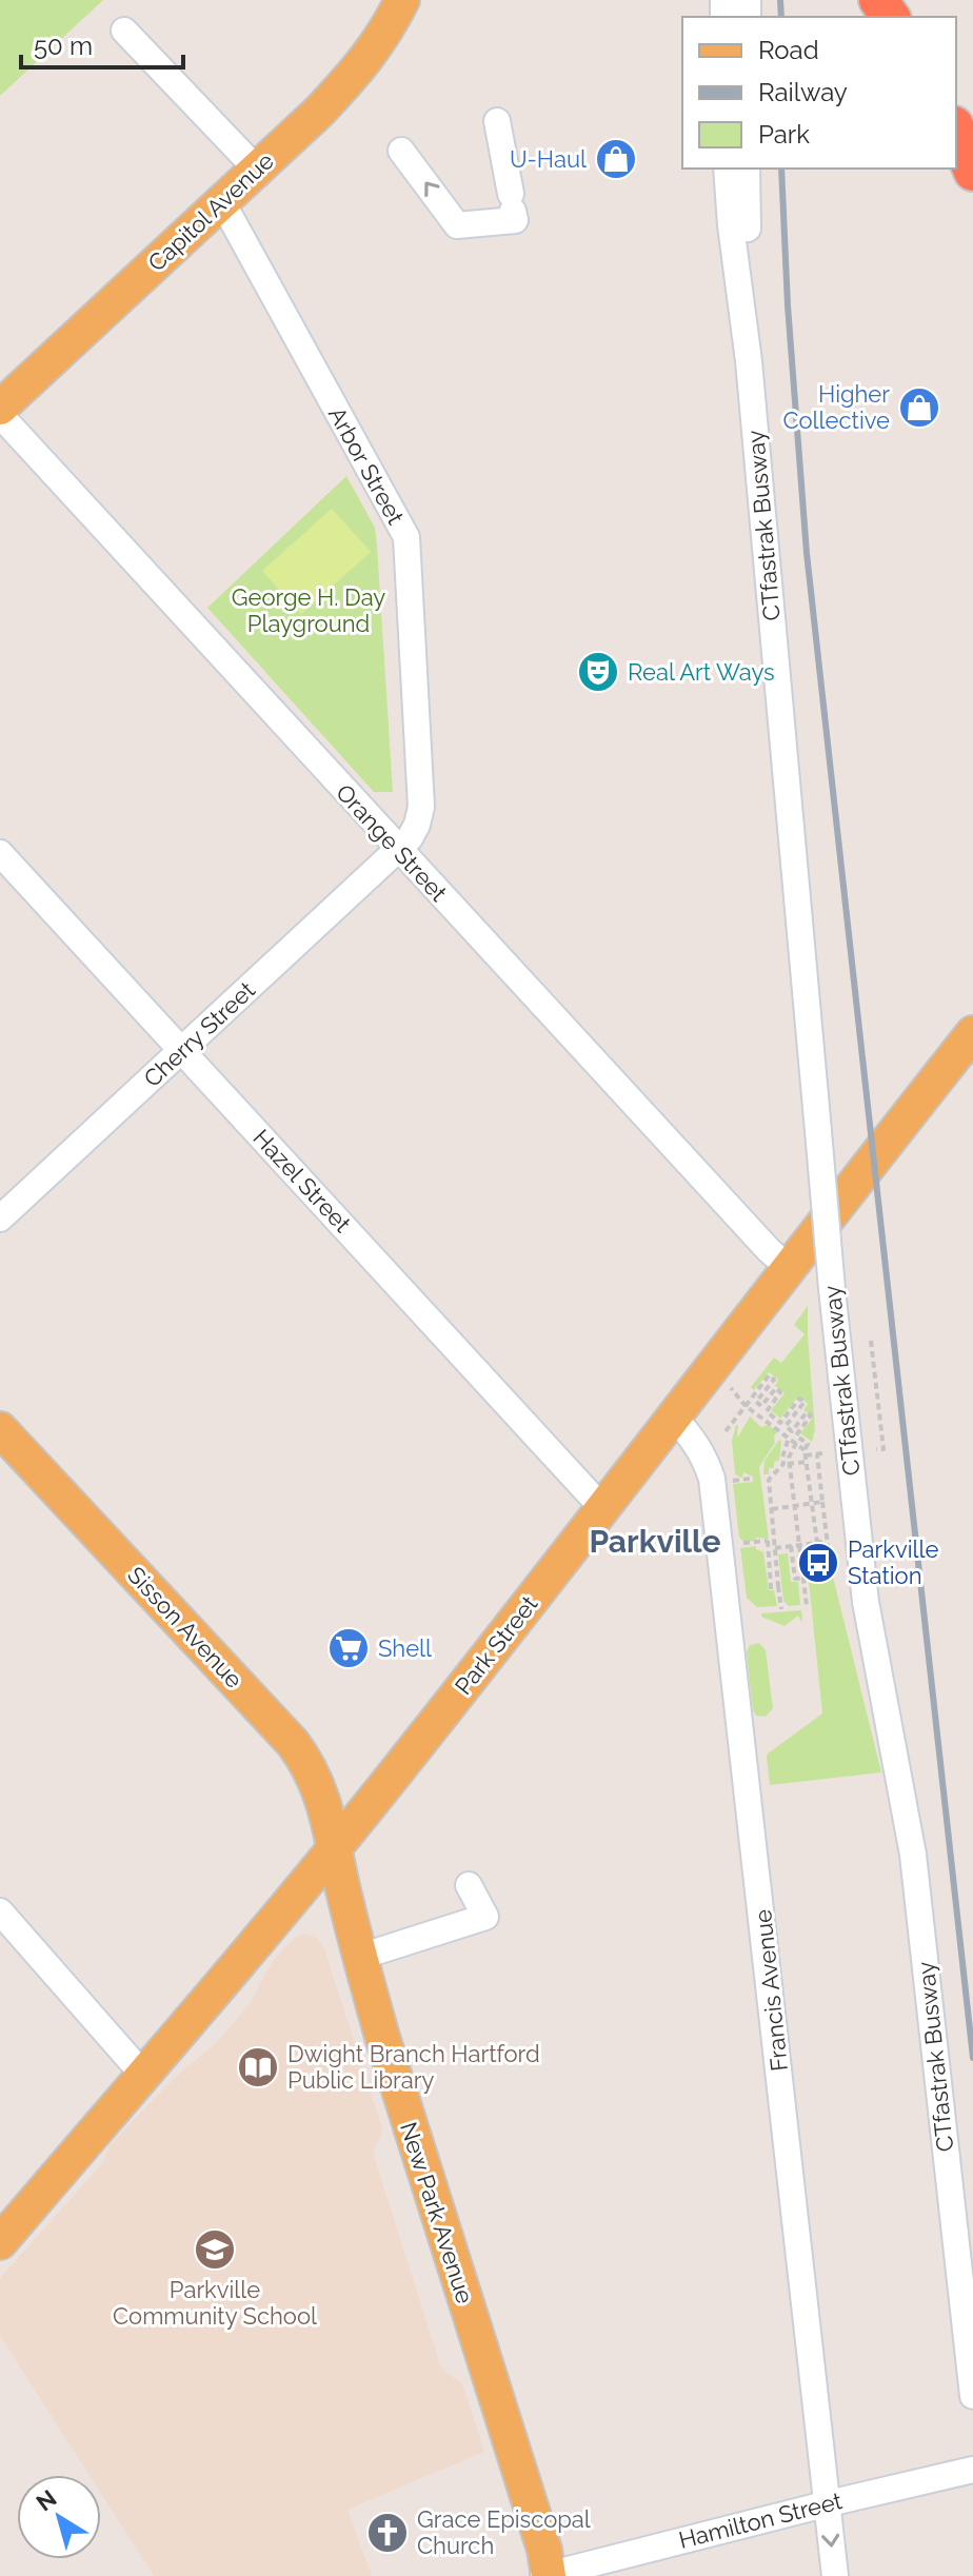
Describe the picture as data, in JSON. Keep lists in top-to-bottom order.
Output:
{
  "streets": {
    "main road": [
      "Capitol Avenue",
      "Sisson Avenue",
      "Park Street",
      "New Park Avenue"
    ],
    "street": [
      "Arbor Street",
      "CTfastrak Busway",
      "Orange Street",
      "Cherry Street",
      "Hazel Street",
      "Francis Avenue",
      "Hamilton Street"
    ]
  },
  "crossings": [
    ["Capitol Avenue", "Arbor Street"],
    ["Arbor Street", "Orange Street"],
    ["Arbor Street", "Cherry Street"],
    ["Orange Street", "Cherry Street"],
    ["Orange Street", "Park Street"],
    ["Cherry Street", "Hazel Street"],
    ["Hazel Street", "Park Street"],
    ["Sisson Avenue", "Park Street"],
    ["Sisson Avenue", "New Park Avenue"],
    ["Park Street", "Francis Avenue"],
    ["Park Street", "New Park Avenue"],
    ["Francis Avenue", "Hamilton Street"],
    ["New Park Avenue", "Hamilton Street"]
  ],
  "districts": ["Parkville"],
  "parks": ["George H. Day Playground"],
  "places": {
    "shop": ["U-Haul", "Higher Collective"],
    "theatre": ["Real Art Ways"],
    "bus stop": ["Parkville Station"],
    "supermarket": ["Shell"],
    "library": ["Dwight Branch Hartford Public Library"],
    "school or university": ["Parkville Community School"],
    "church": ["Grace Episcopal Church"]
  },
  "legend": ["Road", "Railway", "Park"],
  "scale_bar": "50 m",
  "north": "top left"
}
